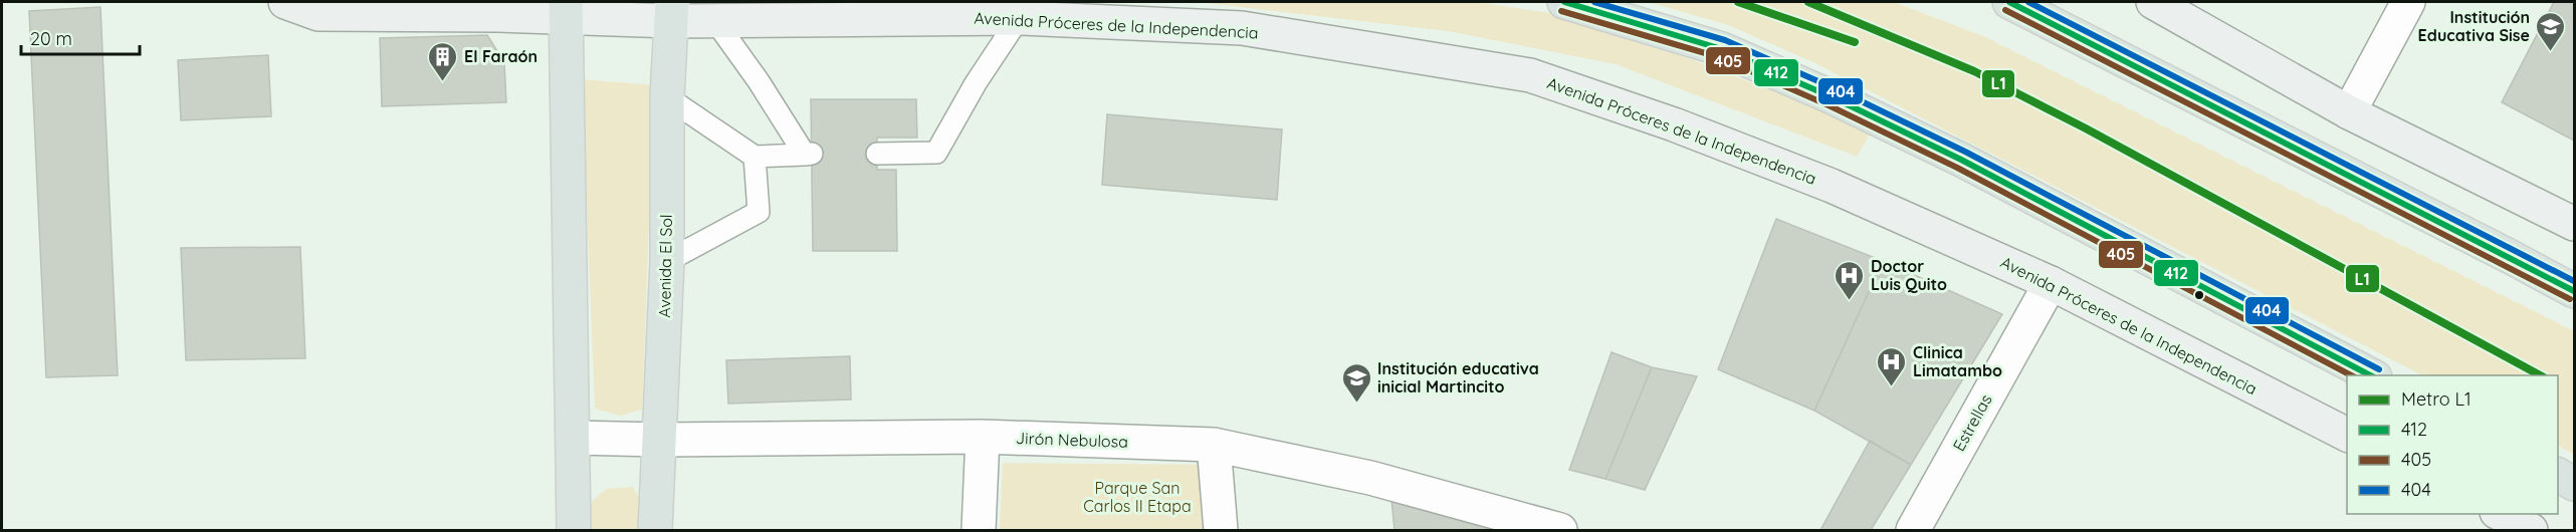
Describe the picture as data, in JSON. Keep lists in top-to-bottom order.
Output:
{
  "streets": {
    "main road": ["Avenida Próceres de la Independencia", "Avenida El Sol"],
    "street": ["Estrellas", "Jirón Nebulosa"]
  },
  "crossings": [
    ["Avenida Próceres de la Independencia", "Avenida El Sol"],
    ["Avenida Próceres de la Independencia", "Estrellas"],
    ["Avenida El Sol", "Jirón Nebulosa"]
  ],
  "parks": ["Parque San Carlos II Etapa"],
  "places": {
    "school or university": ["Institución Educativa Sise", "Institución educativa inicial Martincito"],
    "building": ["El Faraón"],
    "hospital": ["Doctor Luis Quito", "Clinica Limatambo"]
  },
  "lines": [
    "metro line L1",
    "transit line 412",
    "transit line 404",
    "transit line 405"
  ],
  "legend": [
    "Metro L1",
    "412",
    "405",
    "404"
  ],
  "scale_bar": "20 m"
}
